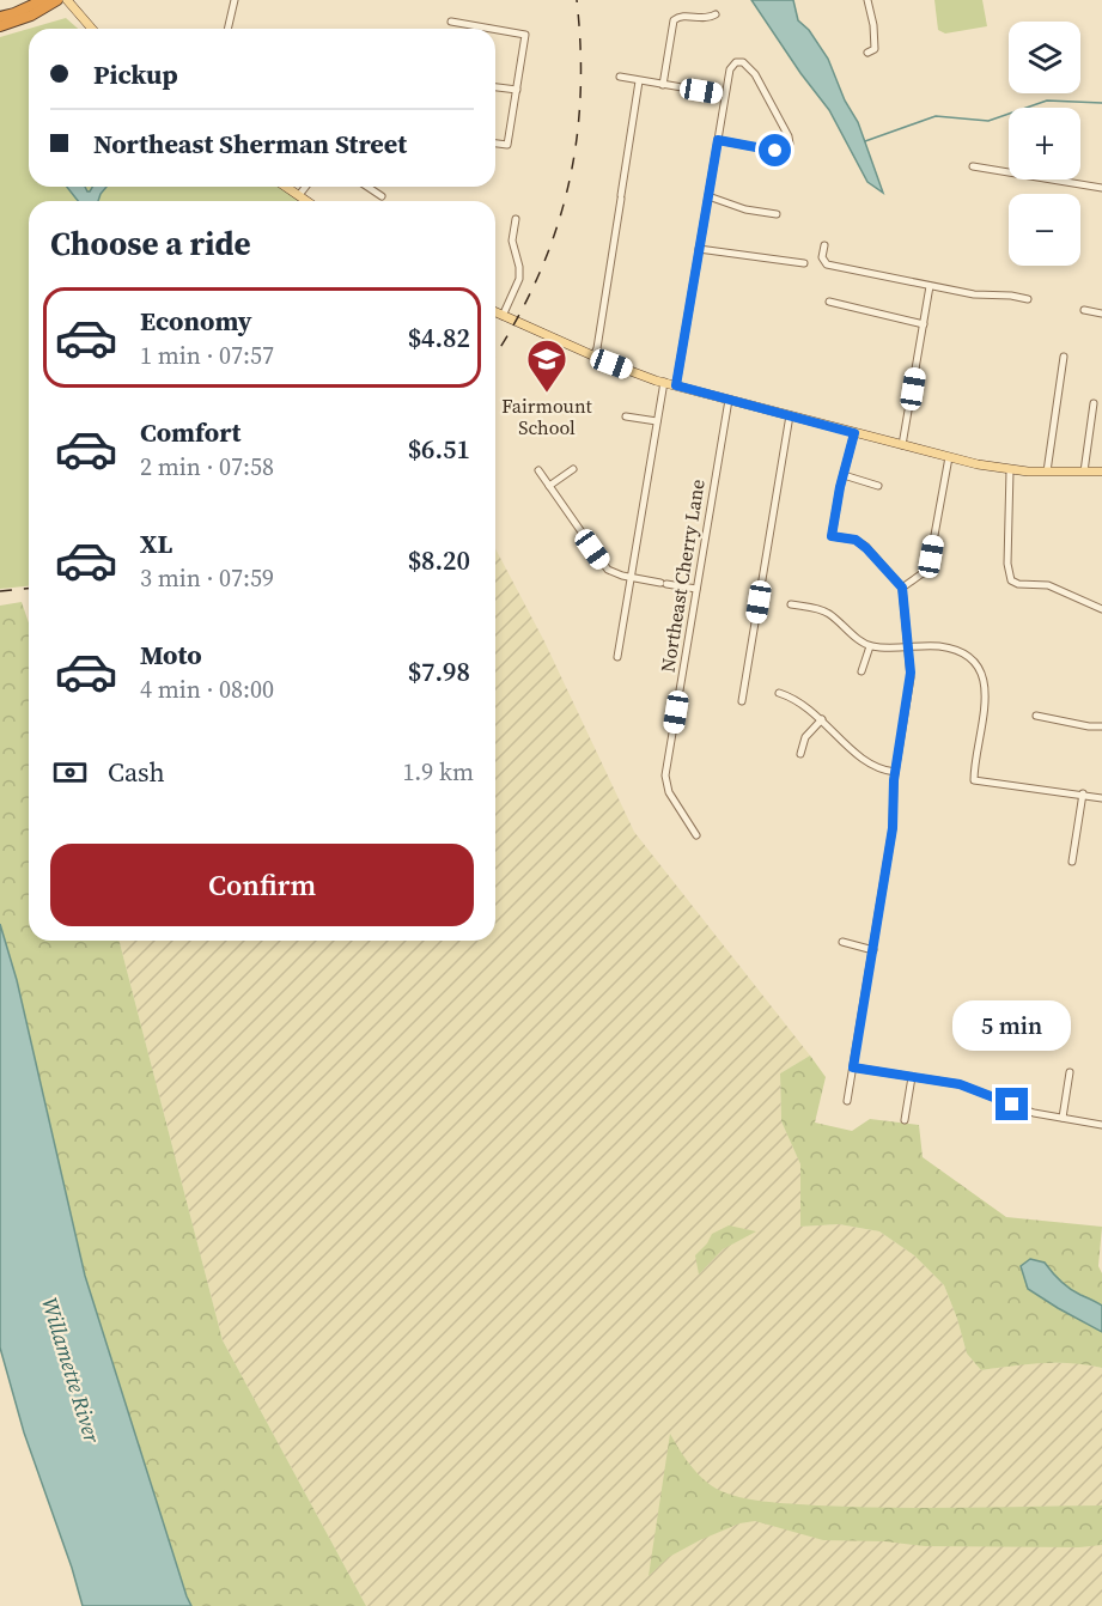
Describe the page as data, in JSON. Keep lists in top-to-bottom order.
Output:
{
  "streets": {
    "street": ["Northeast Cherry Lane"]
  },
  "water": ["Willamette River"],
  "places": {
    "school or university": ["Fairmount School"]
  },
  "page": {
    "map_buttons": ["+", "−"],
    "banner": ["Pickup", "Northeast Sherman Street"],
    "heading": "Choose a ride",
    "list": [
      {
        "name": "Economy",
        "note": "1 min · 07:57",
        "value": "$4.82"
      },
      {
        "name": "Comfort",
        "note": "2 min · 07:58",
        "value": "$6.51"
      },
      {
        "name": "XL",
        "note": "3 min · 07:59",
        "value": "$8.20"
      },
      {
        "name": "Moto",
        "note": "4 min · 08:00",
        "value": "$7.98"
      }
    ],
    "pay": ["Cash", "1.9 km"],
    "buttons": "Confirm",
    "bubble": "5 min"
  }
}
